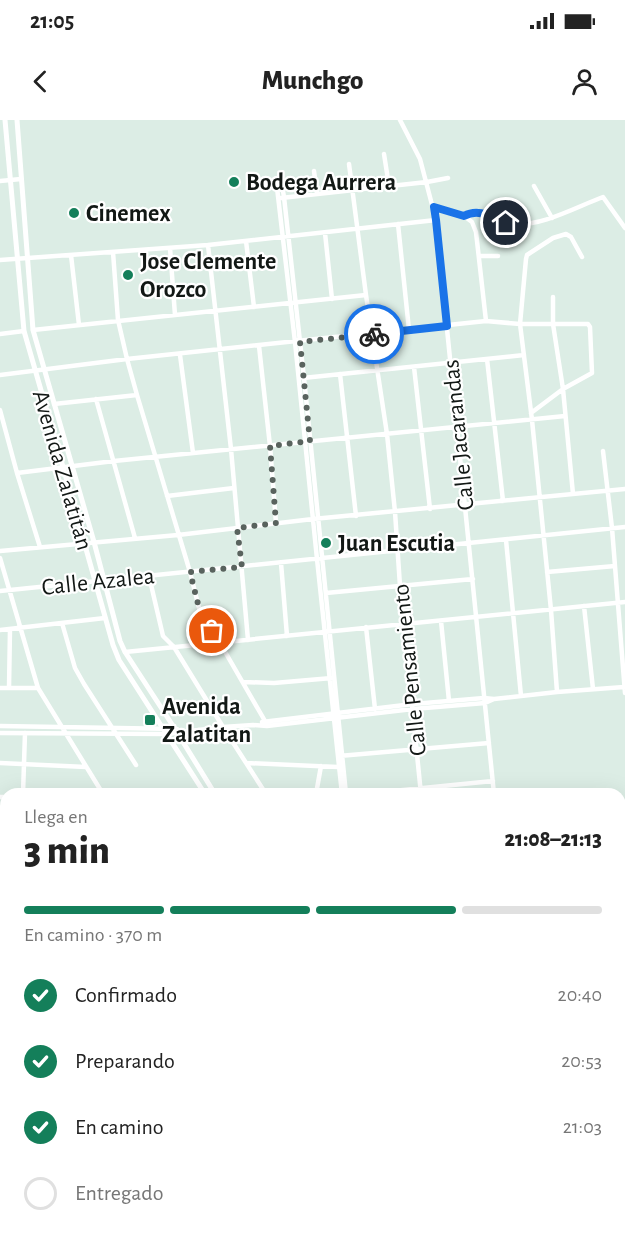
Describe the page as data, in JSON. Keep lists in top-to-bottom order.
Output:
{
  "streets": {
    "street": [
      "Calle Jacarandas",
      "Avenida Zalatitán",
      "Calle Azalea",
      "Calle Pensamiento"
    ]
  },
  "crossings": [
    ["Calle Jacarandas", "Calle Azalea"],
    ["Avenida Zalatitán", "Calle Azalea"],
    ["Calle Azalea", "Calle Pensamiento"]
  ],
  "places": {
    "other": [
      "Bodega Aurrera",
      "Cinemex",
      "Jose Clemente Orozco",
      "Juan Escutia"
    ],
    "transit": ["Avenida Zalatitan"]
  },
  "page": {
    "status": "21:05",
    "header": "Munchgo",
    "heading": ["3 min", "Llega en", "21:08–21:13"],
    "bar": "En camino · 370 m",
    "list": [
      ["Confirmado", "20:40"],
      ["Preparando", "20:53"],
      ["En camino", "21:03"],
      "Entregado"
    ]
  }
}
